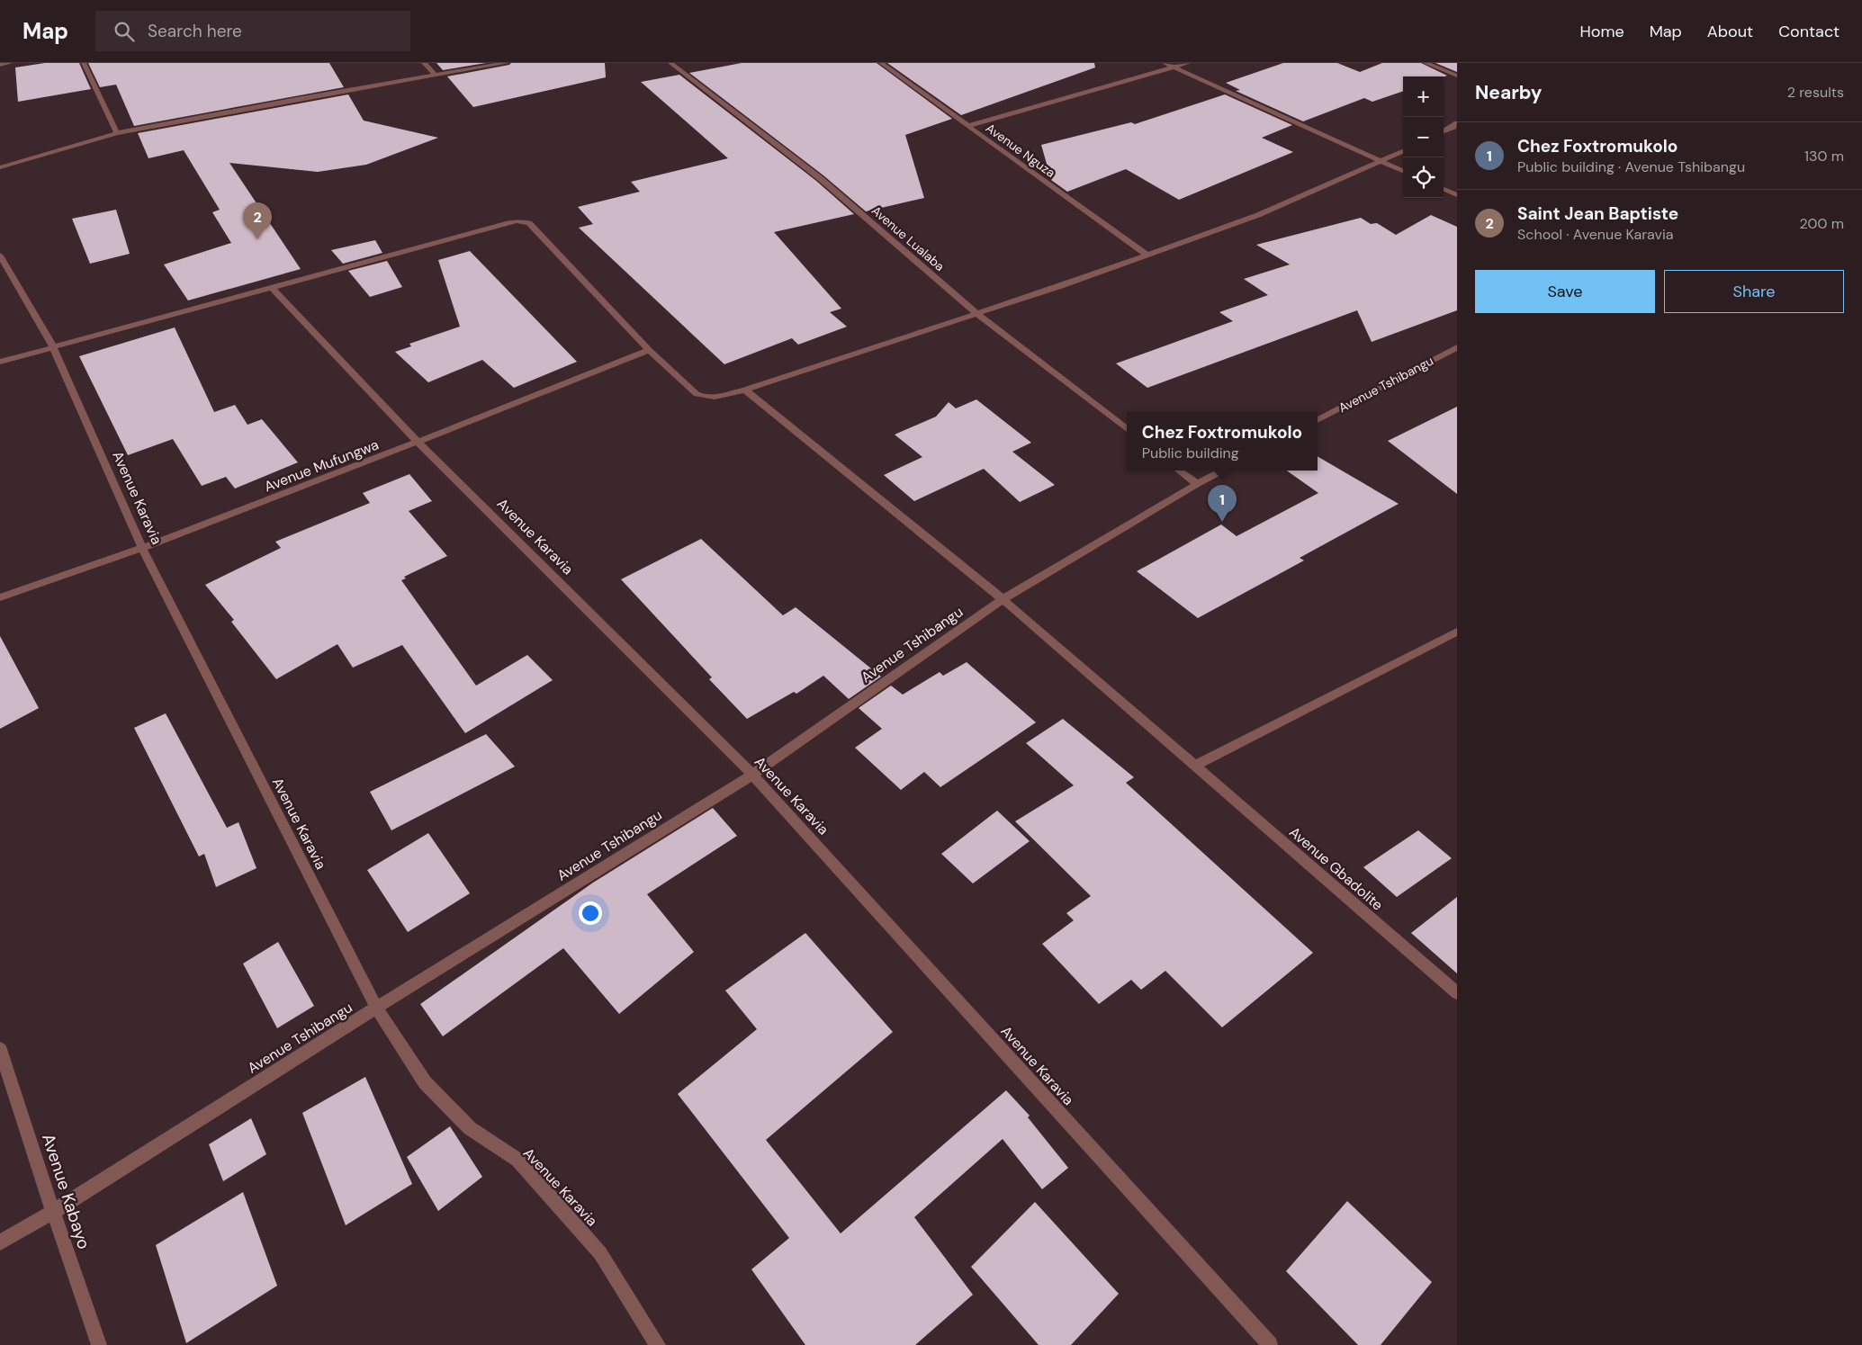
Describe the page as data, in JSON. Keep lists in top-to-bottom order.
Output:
{
  "streets": {
    "street": [
      "Avenue Nguza",
      "Avenue Lualaba",
      "Avenue Tshibangu",
      "Avenue Mufungwa",
      "Avenue Karavia",
      "Avenue Gbadolite",
      "Avenue Kabayo"
    ]
  },
  "crossings": [
    ["Avenue Tshibangu", "Avenue Karavia"],
    ["Avenue Tshibangu", "Avenue Gbadolite"],
    ["Avenue Tshibangu", "Avenue Kabayo"],
    ["Avenue Mufungwa", "Avenue Karavia"]
  ],
  "page": {
    "header": "Map",
    "search": "Search here",
    "nav": [
      "Home",
      "Map",
      "About",
      "Contact"
    ],
    "heading": ["Nearby", "2 results"],
    "map_buttons": ["+", "−"],
    "list": [
      {
        "mark": "1",
        "name": "Chez Foxtromukolo",
        "note": "Public building · Avenue Tshibangu",
        "value": "130 m"
      },
      {
        "mark": "2",
        "name": "Saint Jean Baptiste",
        "note": "School · Avenue Karavia",
        "value": "200 m"
      }
    ],
    "pins": ["2", "1"],
    "buttons": ["Save", "Share"],
    "popup": ["Chez Foxtromukolo", "Public building"]
  }
}
